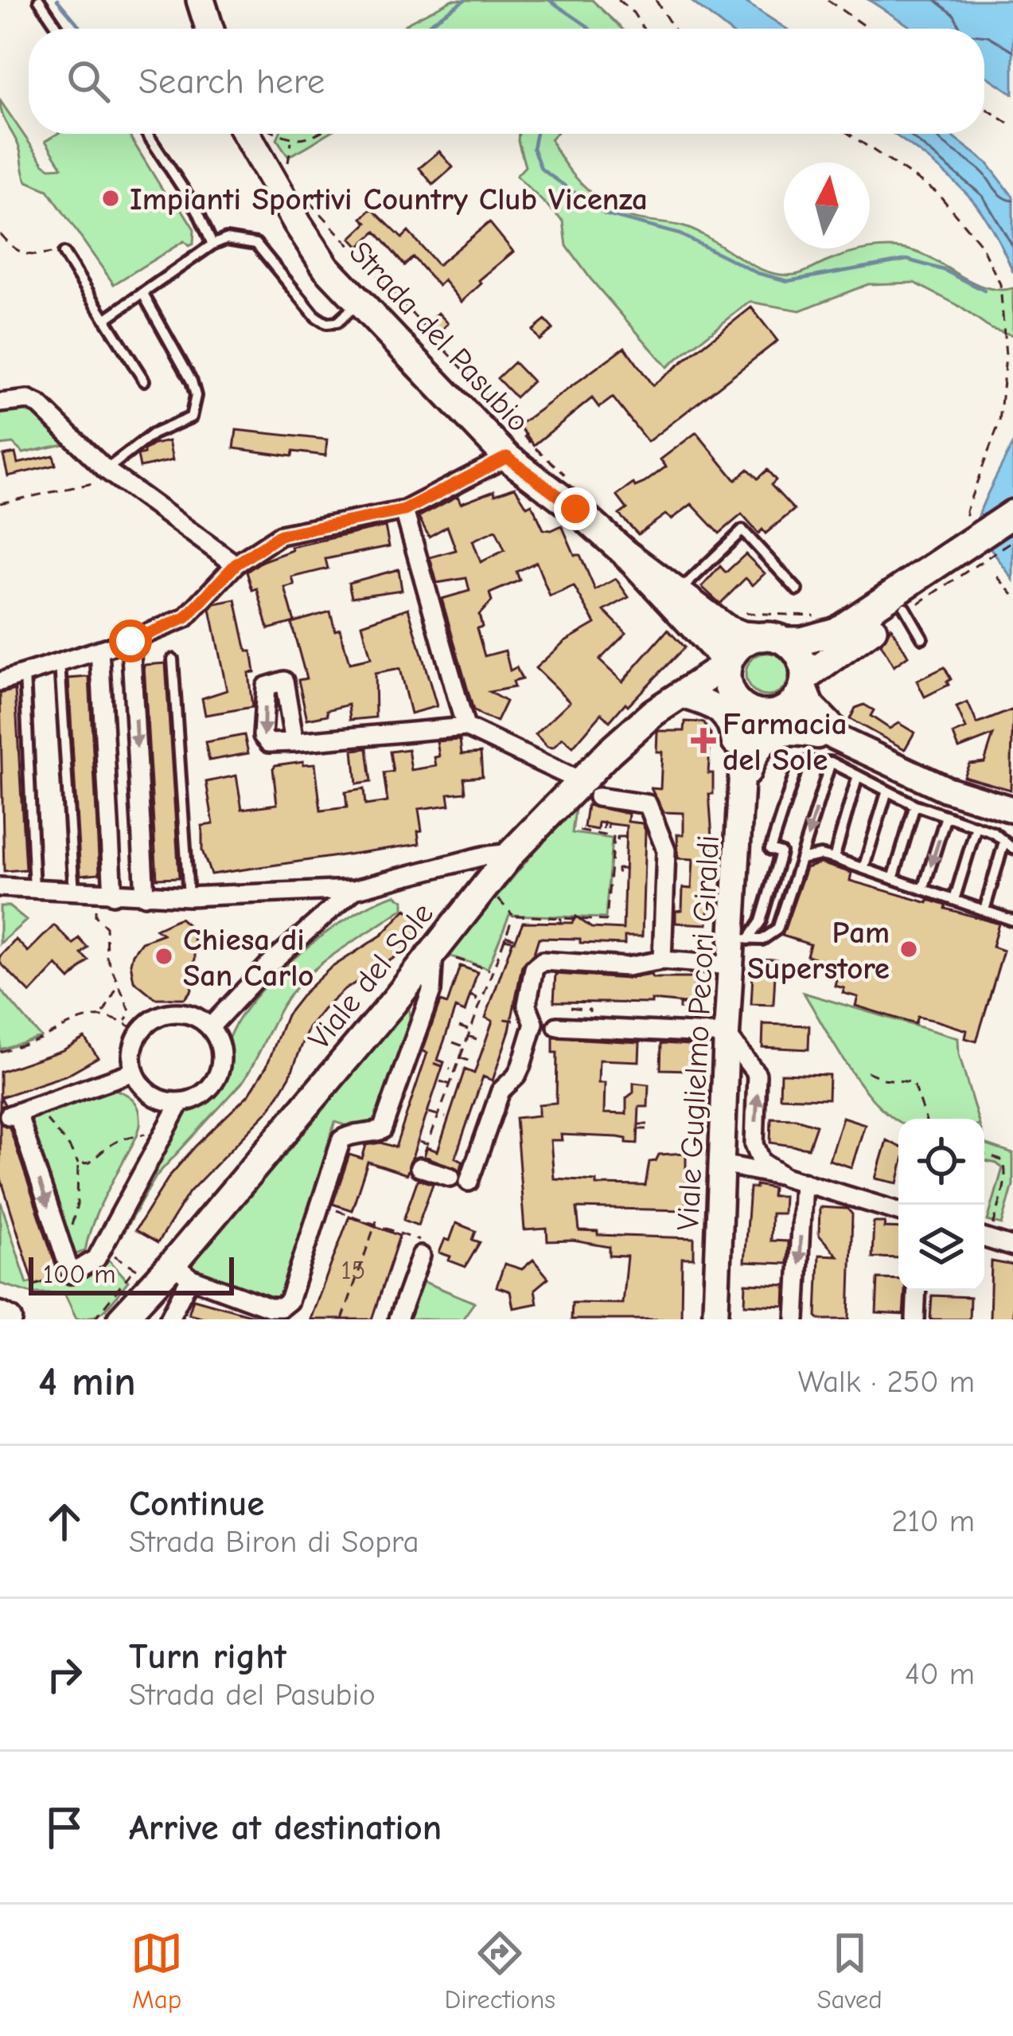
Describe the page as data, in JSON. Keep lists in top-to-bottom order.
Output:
{
  "streets": {
    "main road": ["Strada del Pasubio", "Viale del Sole"],
    "street": ["Viale Guglielmo Pecori Giraldi"]
  },
  "crossings": [
    ["Strada del Pasubio", "Viale del Sole"],
    ["Strada del Pasubio", "Viale Guglielmo Pecori Giraldi"],
    ["Viale del Sole", "Viale Guglielmo Pecori Giraldi"]
  ],
  "places": {
    "other": ["Impianti Sportivi Country Club Vicenza", "Pam Superstore", "Chiesa di San Carlo"],
    "health": ["Farmacia del Sole"]
  },
  "house_numbers": ["15"],
  "scale_bar": "100 m",
  "north": "top",
  "page": {
    "search": "Search here",
    "scale": "100 m",
    "heading": ["4 min", "Walk · 250 m"],
    "list": [
      ["Continue", "Strada Biron di Sopra", "210 m"],
      ["Turn right", "Strada del Pasubio", "40 m"],
      "Arrive at destination"
    ],
    "nav": ["Map", "Directions", "Saved"]
  }
}
